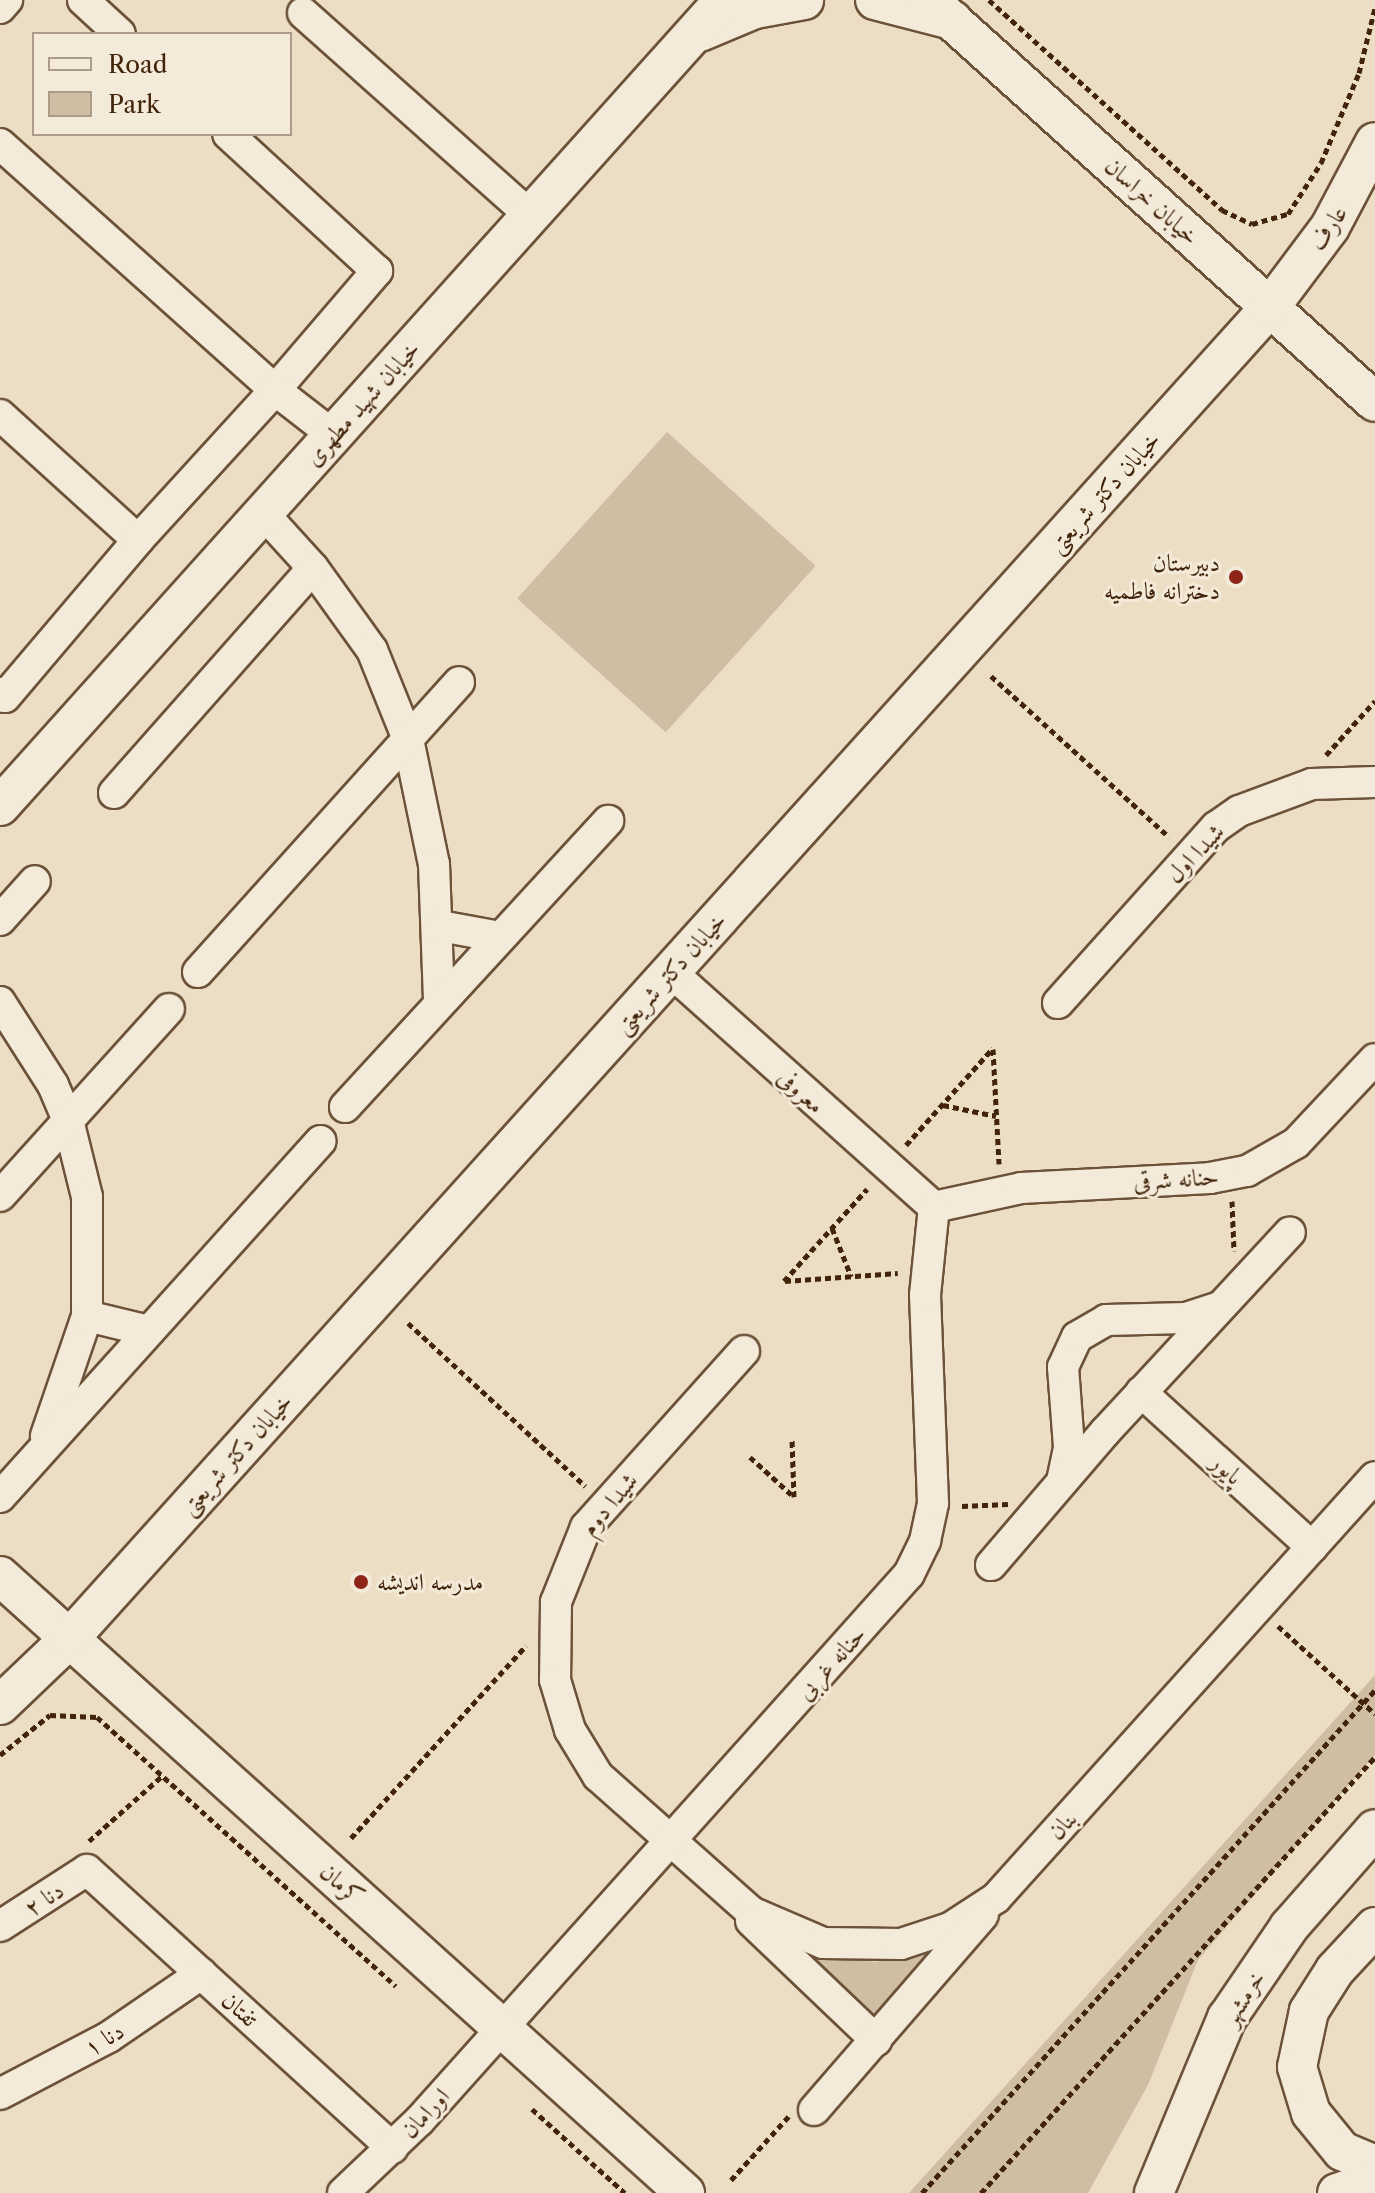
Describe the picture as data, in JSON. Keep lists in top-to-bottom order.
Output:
{
  "streets": {
    "street": [
      "خیابان خراسان",
      "عارف",
      "خیابان شهید مطهری",
      "خیابان دکتر شریعتی",
      "شیدا اول",
      "معروفی",
      "حنانه شرقی",
      "پایور",
      "شیدا دوم",
      "حنانه غربی",
      "بنان",
      "کرمان",
      "دنا ۲",
      "خرمشهر",
      "تفتان",
      "دنا ۱",
      "اورامان"
    ]
  },
  "crossings": [
    ["خیابان خراسان", "عارف"],
    ["خیابان خراسان", "خیابان دکتر شریعتی"],
    ["عارف", "خیابان دکتر شریعتی"],
    ["خیابان دکتر شریعتی", "معروفی"],
    ["خیابان دکتر شریعتی", "کرمان"],
    ["معروفی", "حنانه شرقی"],
    ["معروفی", "حنانه غربی"],
    ["حنانه شرقی", "حنانه غربی"],
    ["پایور", "بنان"],
    ["شیدا دوم", "حنانه غربی"],
    ["شیدا دوم", "بنان"],
    ["حنانه غربی", "بنان"],
    ["حنانه غربی", "کرمان"],
    ["حنانه غربی", "اورامان"],
    ["کرمان", "اورامان"],
    ["دنا ۲", "تفتان"],
    ["تفتان", "دنا ۱"],
    ["تفتان", "اورامان"]
  ],
  "places": ["دبیرستان دخترانه فاطمیه", "مدرسه اندیشه"],
  "legend": ["Road", "Park"]
}
